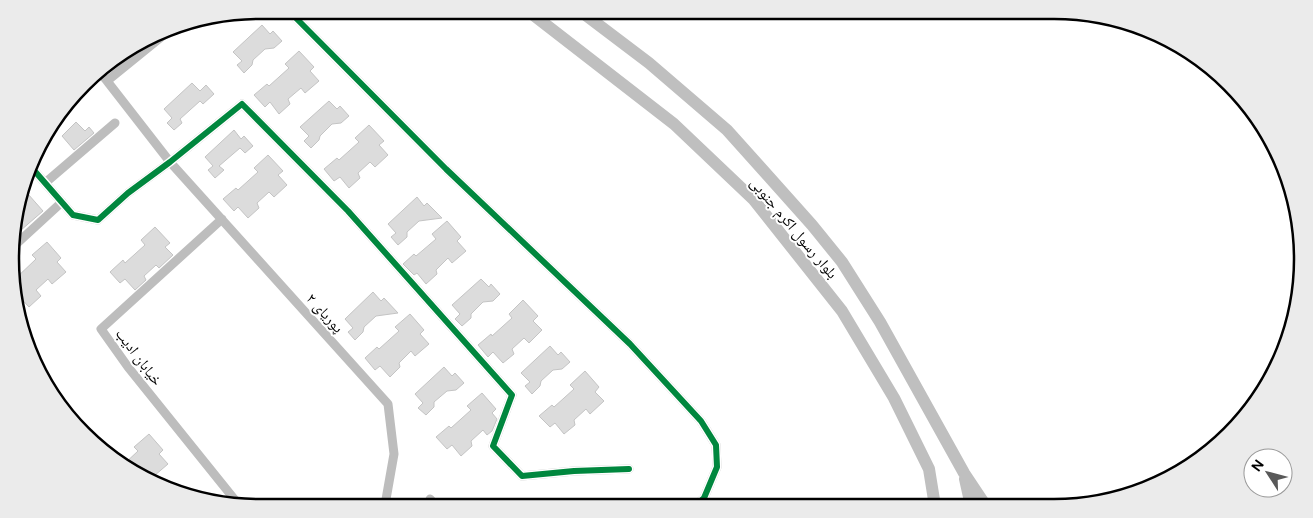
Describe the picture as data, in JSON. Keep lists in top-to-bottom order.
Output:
{
  "streets": {
    "main road": ["بلوار رسول اکرم جنوبی"],
    "street": ["پوریای ۲", "خیابان ادیب"]
  },
  "crossings": [
    ["پوریای ۲", "خیابان ادیب"]
  ],
  "north": "top left"
}
